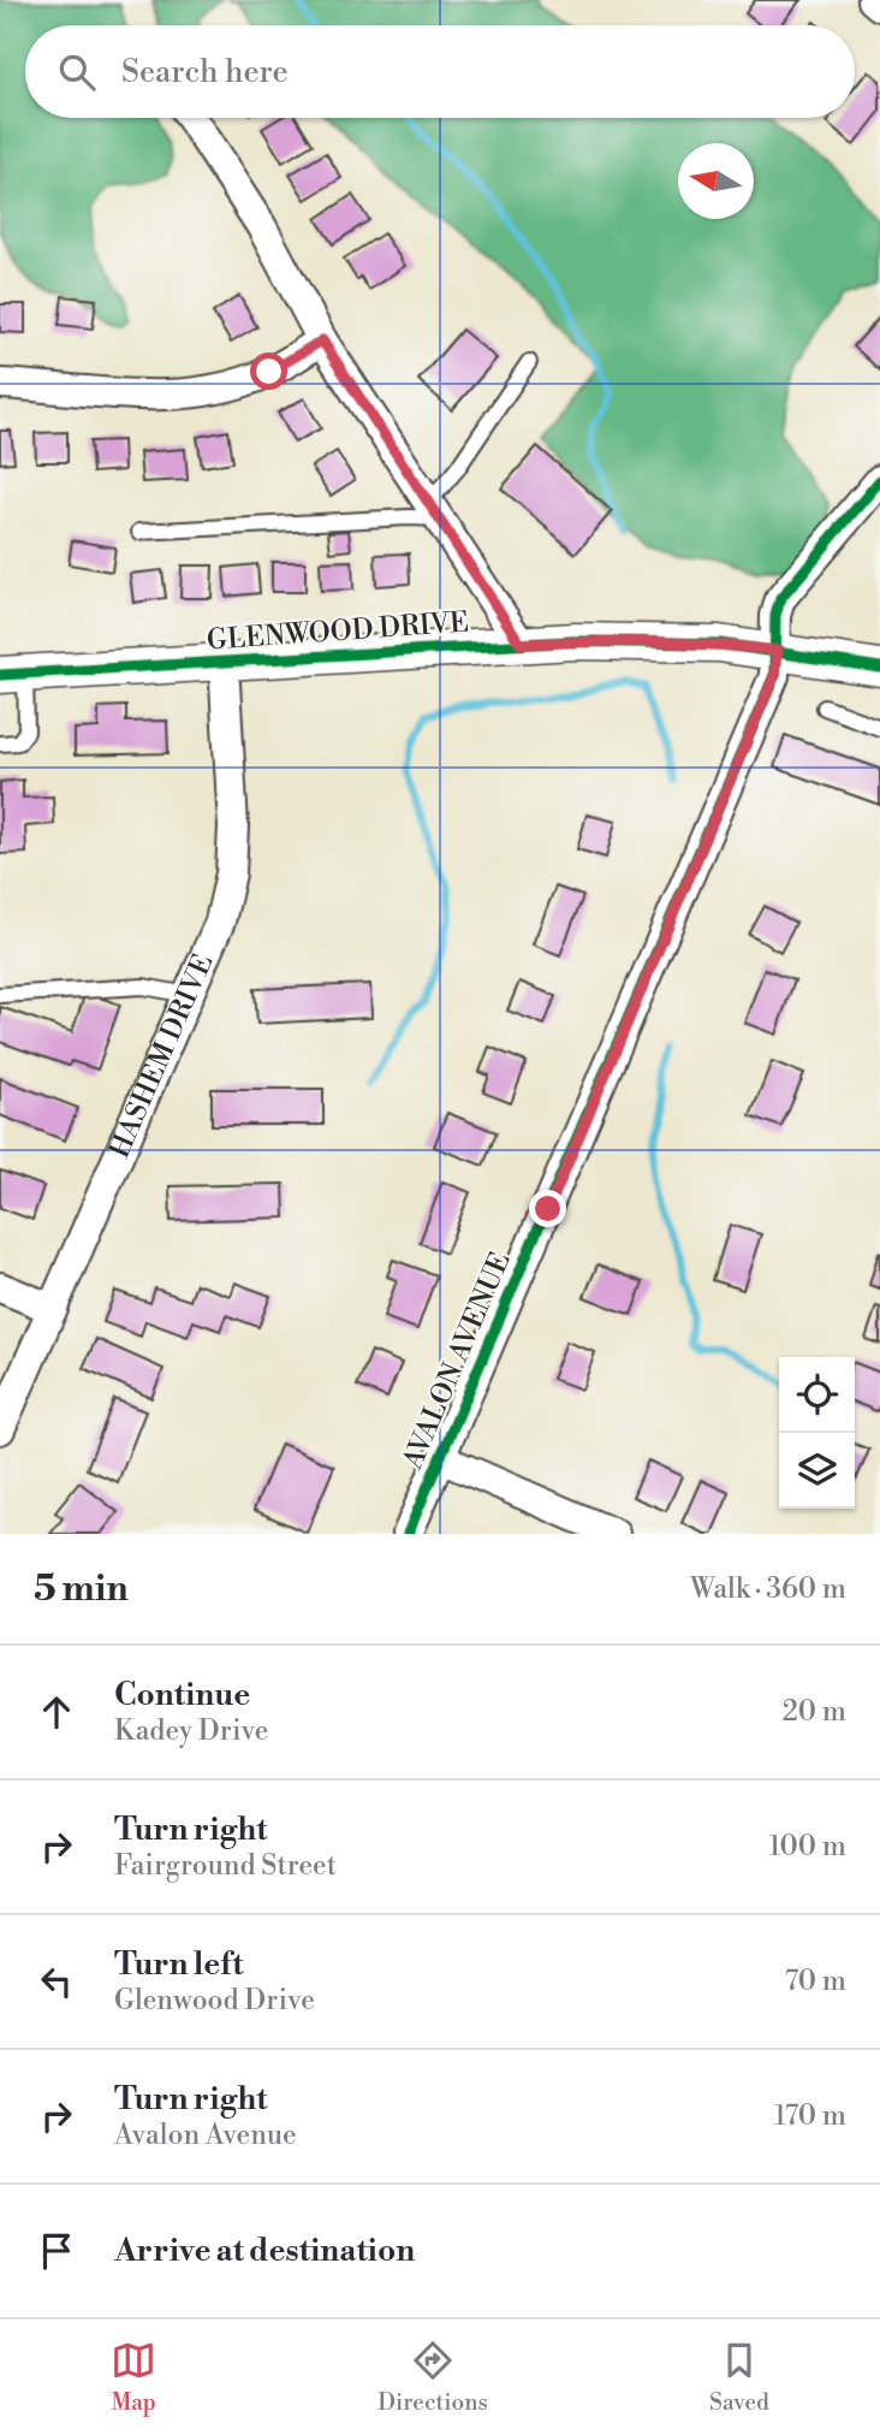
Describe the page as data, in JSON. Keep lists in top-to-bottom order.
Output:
{
  "streets": {
    "street": ["GLENWOOD DRIVE", "HASHEM DRIVE", "AVALON AVENUE"]
  },
  "crossings": [
    ["GLENWOOD DRIVE", "HASHEM DRIVE"],
    ["GLENWOOD DRIVE", "AVALON AVENUE"]
  ],
  "north": "left",
  "page": {
    "search": "Search here",
    "heading": ["5 min", "Walk · 360 m"],
    "list": [
      ["Continue", "Kadey Drive", "20 m"],
      ["Turn right", "Fairground Street", "100 m"],
      ["Turn left", "Glenwood Drive", "70 m"],
      ["Turn right", "Avalon Avenue", "170 m"],
      "Arrive at destination"
    ],
    "nav": ["Map", "Directions", "Saved"]
  }
}
